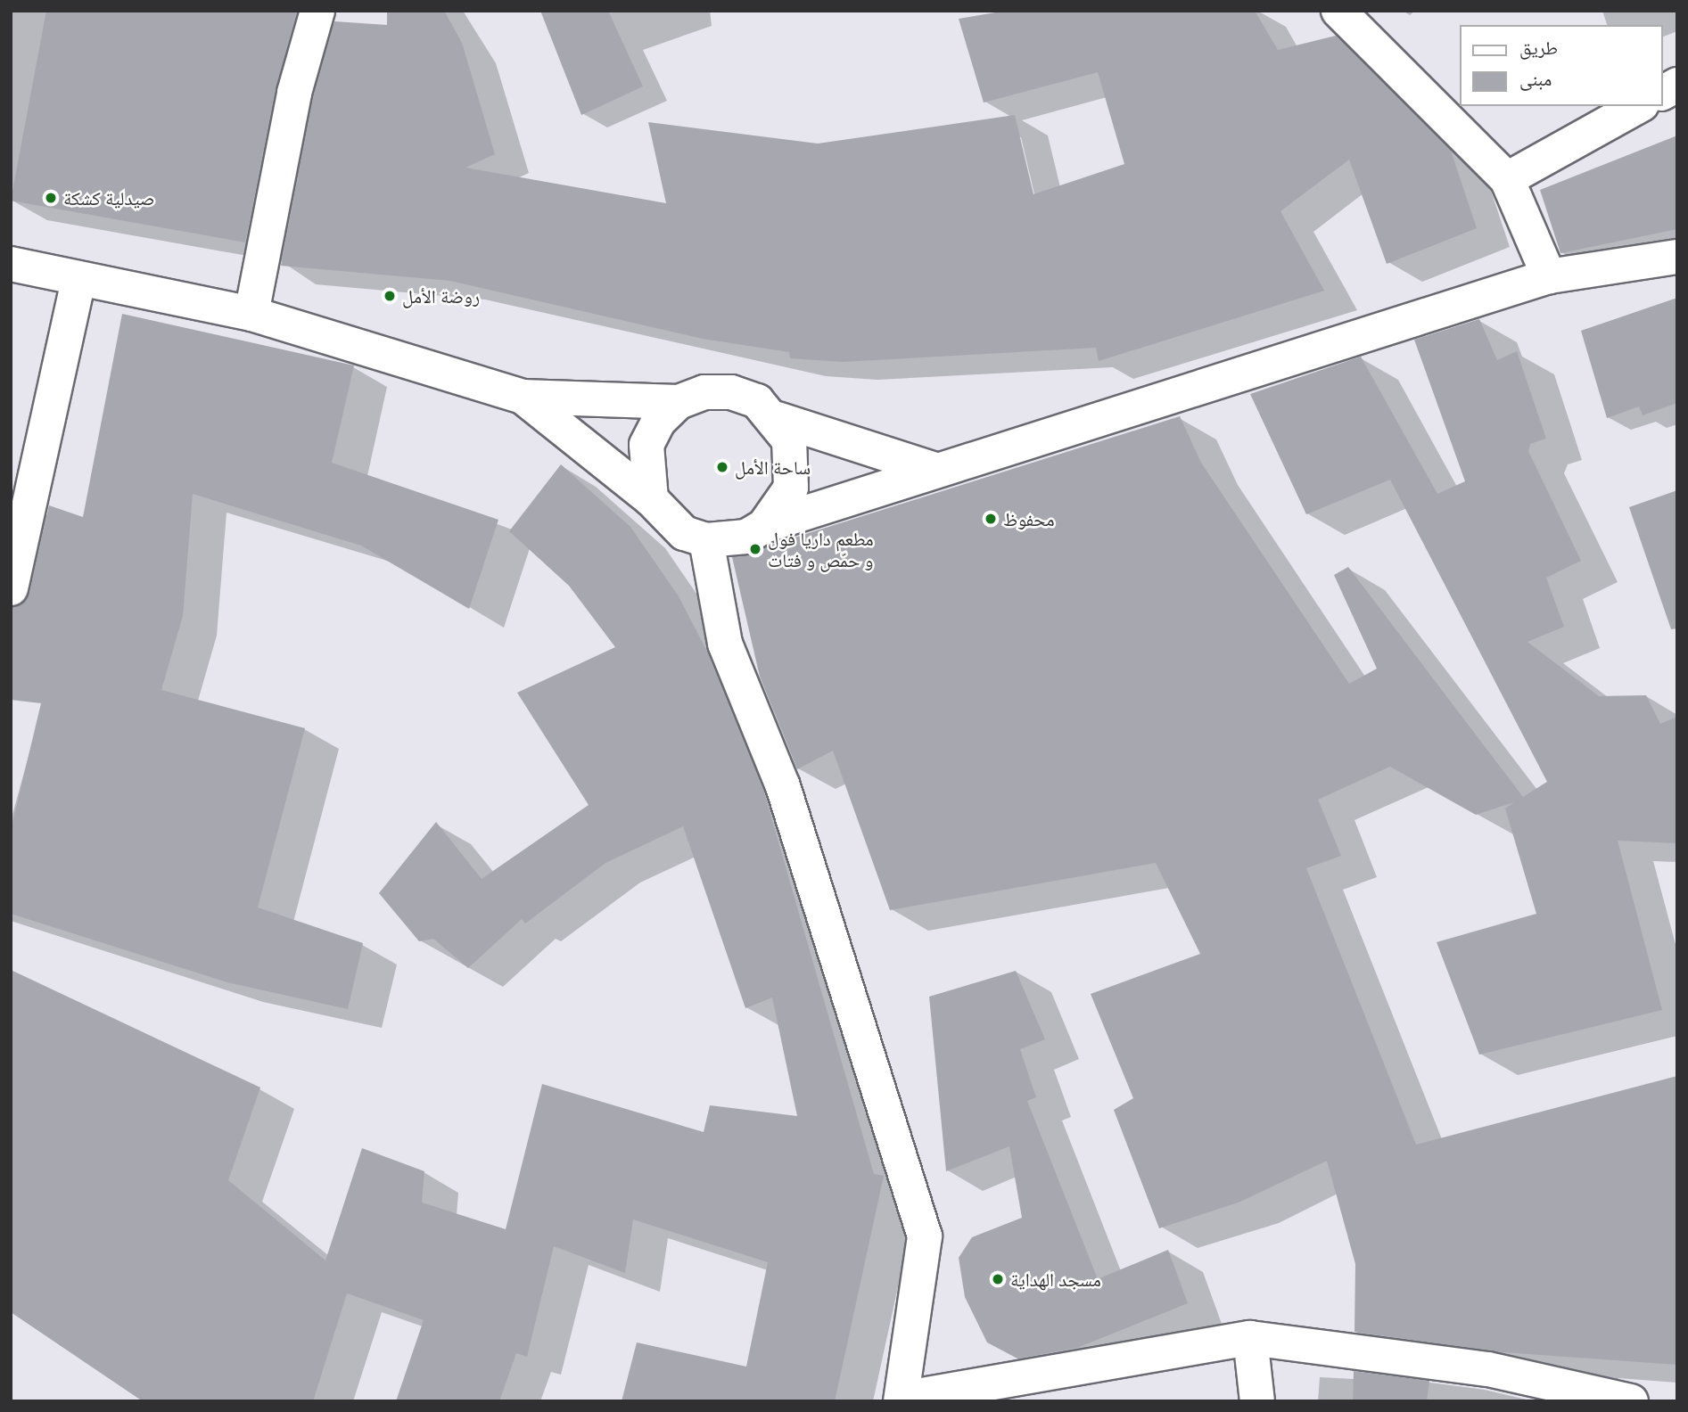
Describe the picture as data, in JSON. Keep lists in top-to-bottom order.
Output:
{
  "places": [
    "صيدلية كشكة",
    "روضة الأمل",
    "ساحة الأمل",
    "محفوظ",
    "مطعم داريا فول و حمّص و فتات",
    "مسجد الهداية"
  ],
  "legend": ["طريق", "مبنى"]
}
